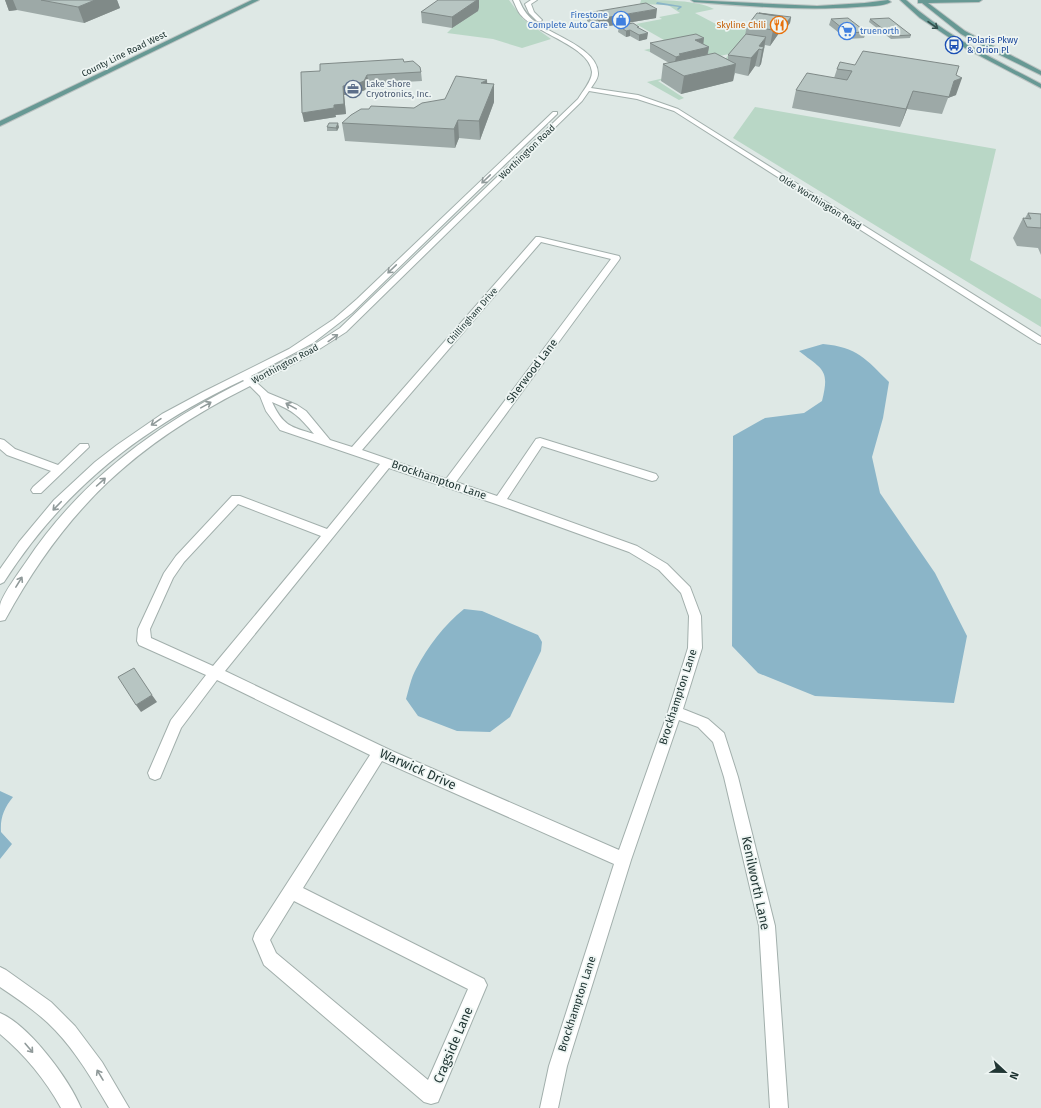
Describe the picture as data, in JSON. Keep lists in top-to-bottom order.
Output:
{
  "streets": {
    "main road": ["County Line Road West"],
    "street": [
      "Worthington Road",
      "Olde Worthington Road",
      "Chillingham Drive",
      "Sherwood Lane",
      "Brockhampton Lane",
      "Warwick Drive",
      "Kenilworth Lane",
      "Cragside Lane"
    ]
  },
  "crossings": [
    ["Worthington Road", "Olde Worthington Road"],
    ["Worthington Road", "Brockhampton Lane"],
    ["Chillingham Drive", "Sherwood Lane"],
    ["Chillingham Drive", "Brockhampton Lane"],
    ["Sherwood Lane", "Brockhampton Lane"],
    ["Brockhampton Lane", "Warwick Drive"],
    ["Brockhampton Lane", "Kenilworth Lane"],
    ["Warwick Drive", "Cragside Lane"]
  ],
  "places": {
    "shop": ["Firestone Complete Auto Care"],
    "restaurant": ["Skyline Chili"],
    "supermarket": ["truenorth"],
    "bus stop": ["Polaris Pkwy & Orion Pl"],
    "office": ["Lake Shore Cryotronics, Inc."]
  },
  "north": "right"
}
